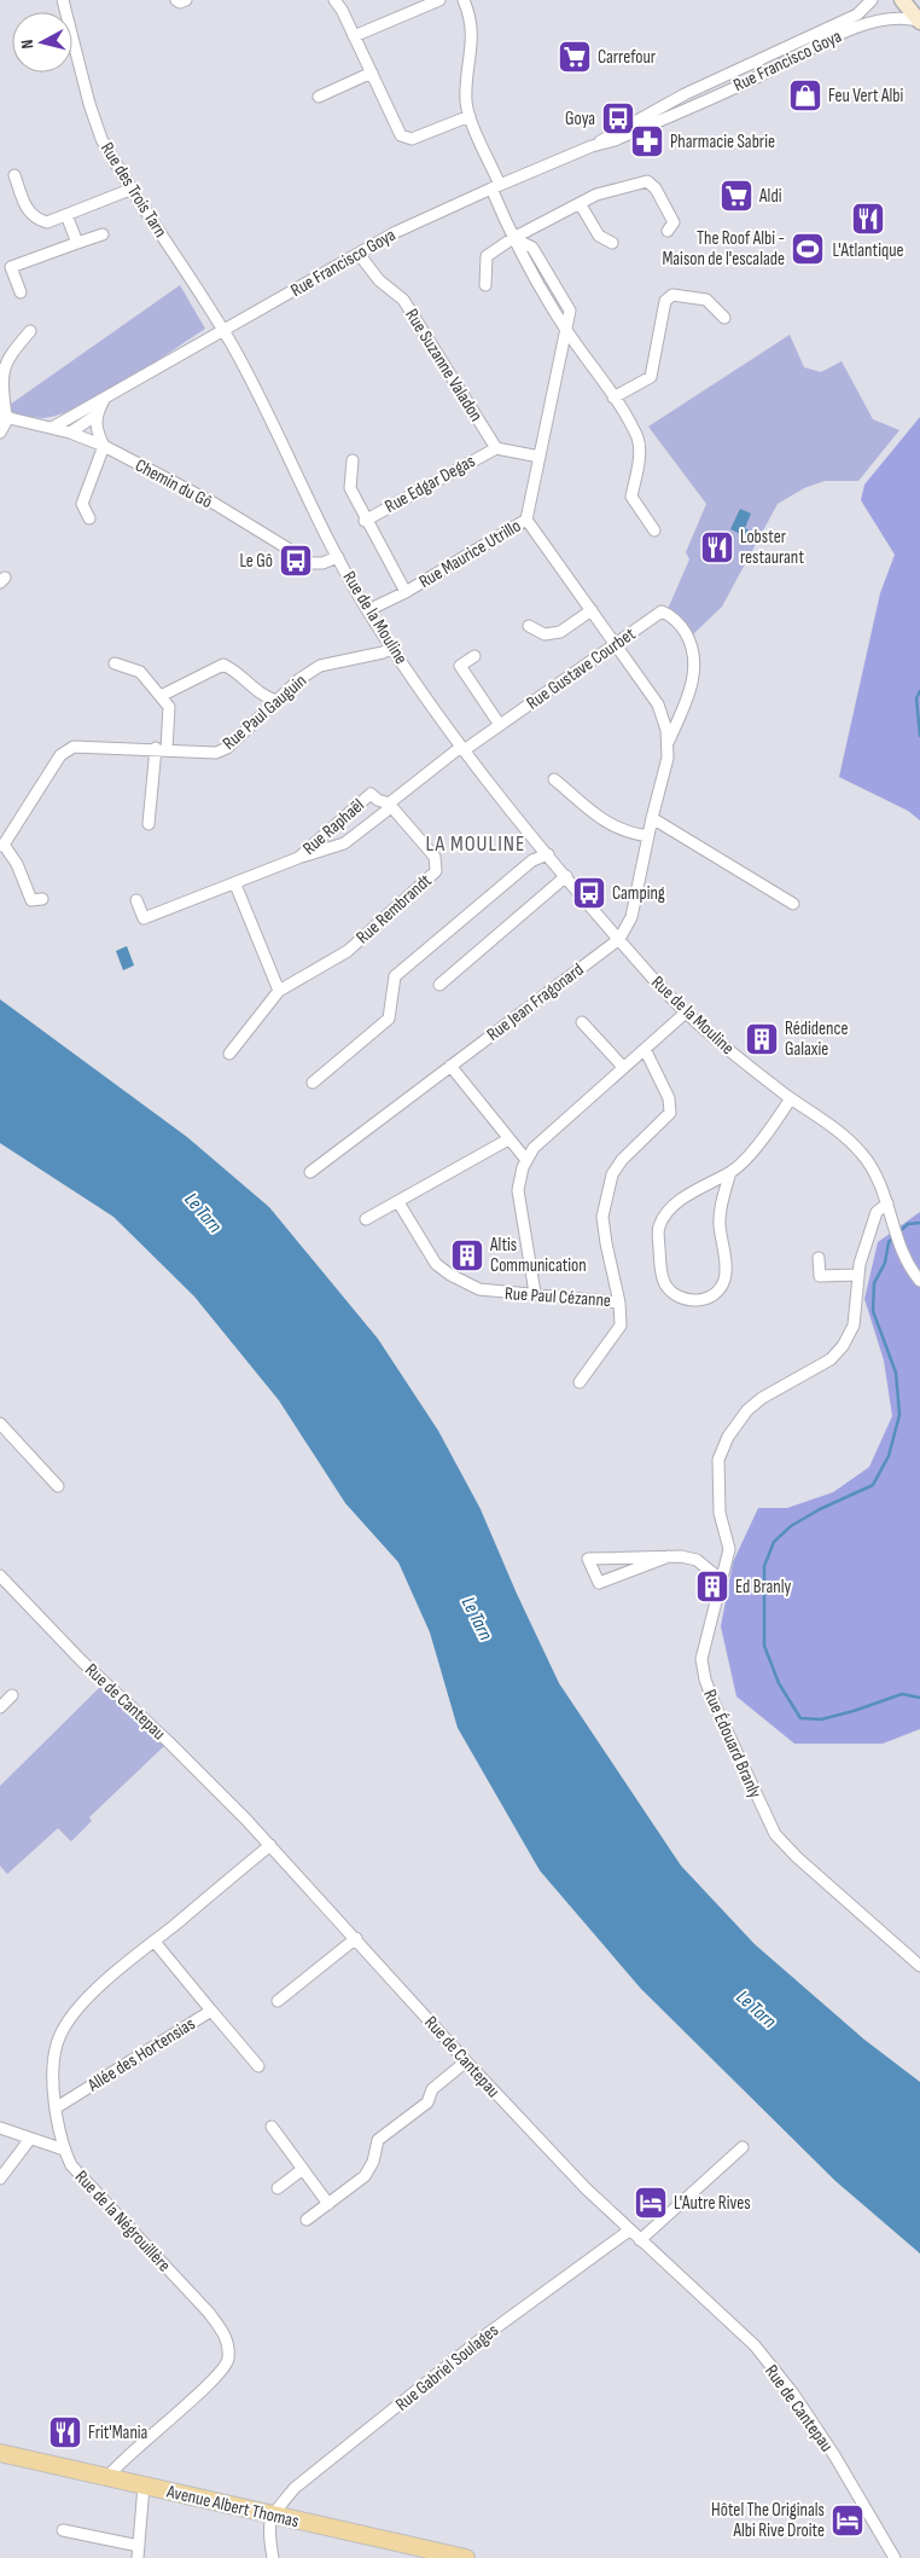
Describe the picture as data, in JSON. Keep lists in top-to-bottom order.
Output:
{
  "streets": {
    "main road": ["Avenue Albert Thomas"],
    "street": [
      "Rue Francisco Goya",
      "Rue des Trois Tarn",
      "Rue Suzanne Valadon",
      "Chemin du Gô",
      "Rue Edgar Degas",
      "Rue Maurice Utrillo",
      "Rue de la Mouline",
      "Rue Gustave Courbet",
      "Rue Paul Gauguin",
      "Rue Raphaël",
      "Rue Rembrandt",
      "Rue Jean Fragonard",
      "Rue Paul Cézanne",
      "Rue de Cantepau",
      "Rue Édouard Branly",
      "Allée des Hortensias",
      "Rue de la Négrouillère",
      "Rue Gabriel Soulages"
    ]
  },
  "crossings": [
    ["Rue Francisco Goya", "Rue des Trois Tarn"],
    ["Rue Francisco Goya", "Rue Suzanne Valadon"],
    ["Rue Francisco Goya", "Chemin du Gô"],
    ["Rue Francisco Goya", "Rue de la Mouline"],
    ["Rue des Trois Tarn", "Rue de la Mouline"],
    ["Rue Suzanne Valadon", "Rue Edgar Degas"],
    ["Chemin du Gô", "Rue de la Mouline"],
    ["Rue Maurice Utrillo", "Rue de la Mouline"],
    ["Rue de la Mouline", "Rue Gustave Courbet"],
    ["Rue de la Mouline", "Rue Paul Gauguin"],
    ["Rue de la Mouline", "Rue Raphaël"],
    ["Rue de la Mouline", "Rue Jean Fragonard"],
    ["Rue de la Mouline", "Rue Édouard Branly"],
    ["Rue Gustave Courbet", "Rue Raphaël"],
    ["Rue Raphaël", "Rue Rembrandt"],
    ["Rue de Cantepau", "Rue de la Négrouillère"],
    ["Rue de Cantepau", "Rue Gabriel Soulages"],
    ["Allée des Hortensias", "Rue de la Négrouillère"],
    ["Rue de la Négrouillère", "Avenue Albert Thomas"],
    ["Rue Gabriel Soulages", "Avenue Albert Thomas"]
  ],
  "districts": ["LA MOULINE"],
  "water": ["Le Tarn"],
  "places": {
    "supermarket": ["Carrefour", "Aldi"],
    "shop": ["Feu Vert Albi"],
    "bus stop": ["Goya", "Le Gô", "Camping"],
    "pharmacy": ["Pharmacie Sabrie"],
    "restaurant": ["L'Atlantique", "Lobster restaurant", "Frit'Mania"],
    "sports": ["The Roof Albi - Maison de l'escalade"],
    "building": ["Rédidence Galaxie", "Altis Communication", "Ed Branly"],
    "hotel": ["L'Autre Rives", "Hôtel The Originals Albi Rive Droite"]
  },
  "north": "left"
}
